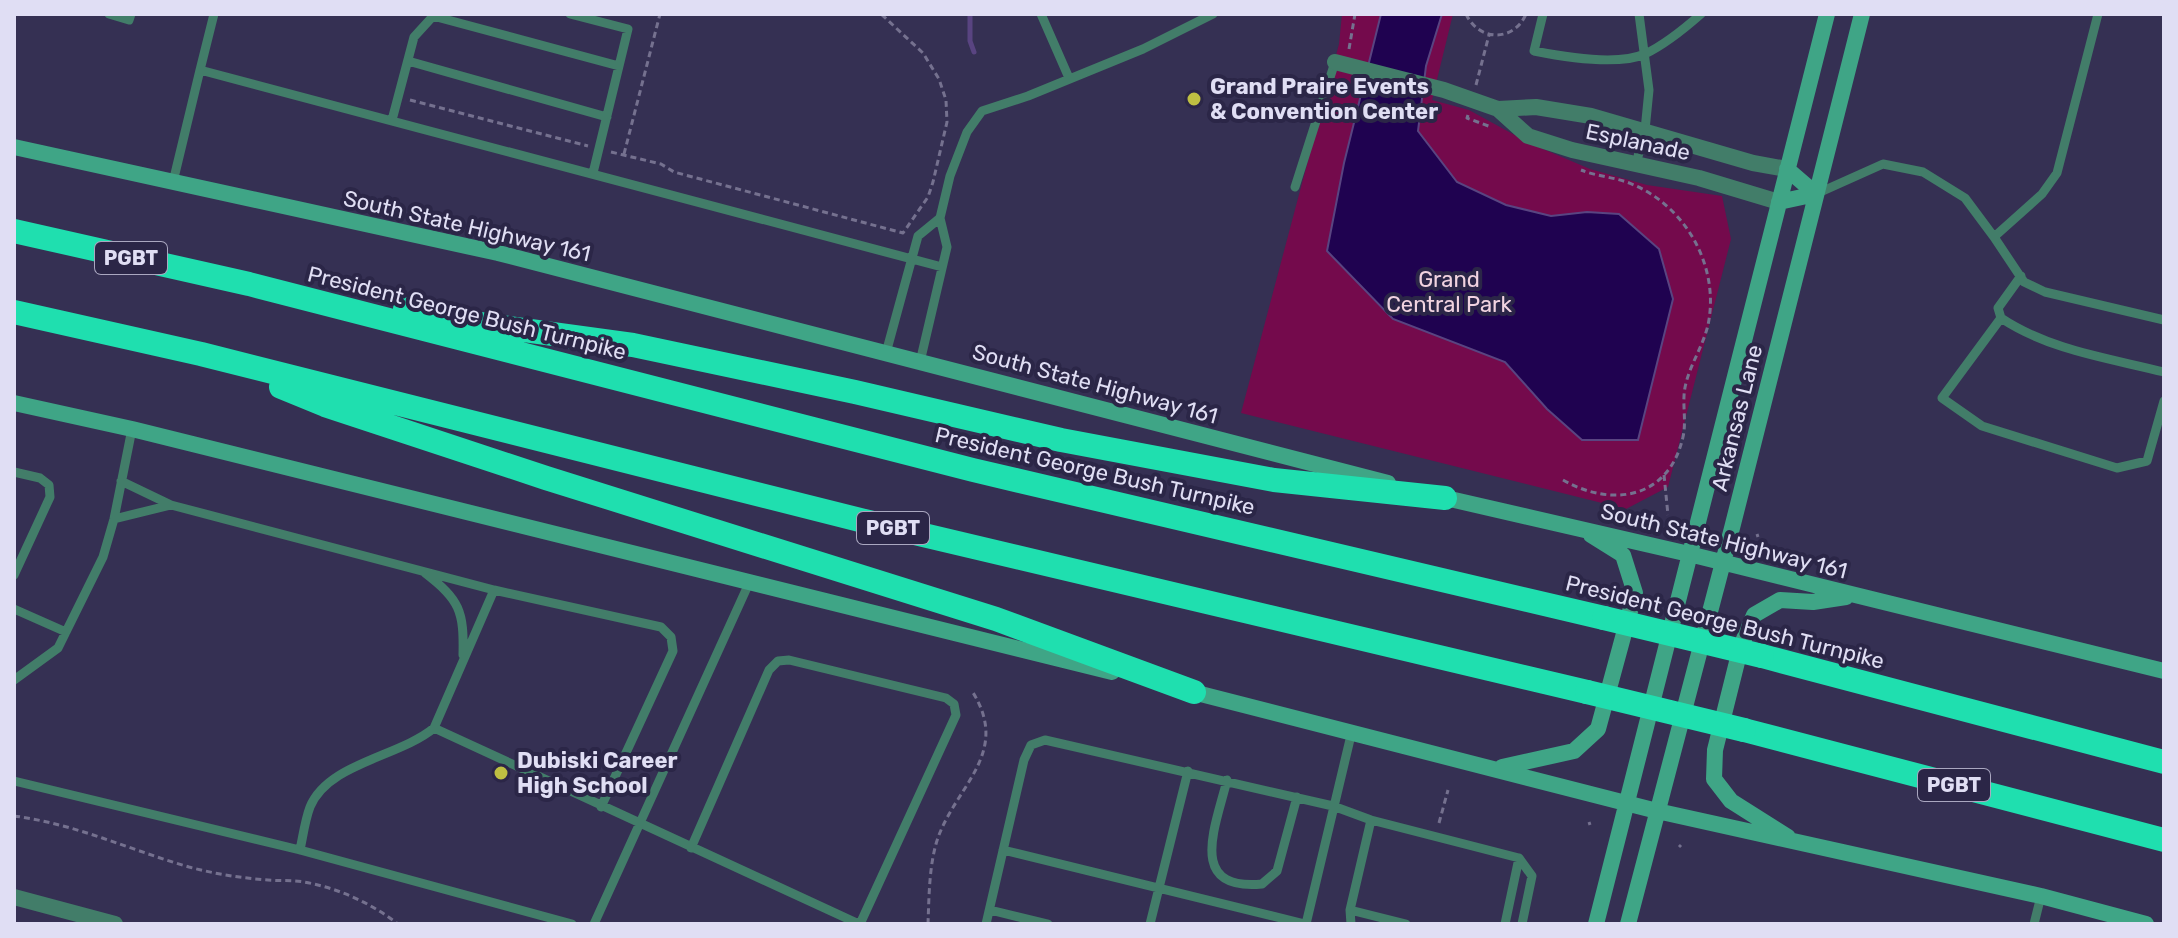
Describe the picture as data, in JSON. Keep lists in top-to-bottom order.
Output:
{
  "streets": {
    "highway": ["PGBT", "President George Bush Turnpike"],
    "main road": ["South State Highway 161", "Arkansas Lane"],
    "street": ["Esplanade"]
  },
  "crossings": [
    ["Esplanade", "Arkansas Lane"],
    ["South State Highway 161", "Arkansas Lane"]
  ],
  "parks": ["Grand Central Park"],
  "places": ["Grand Praire Events & Convention Center", "Dubiski Career High School"]
}
